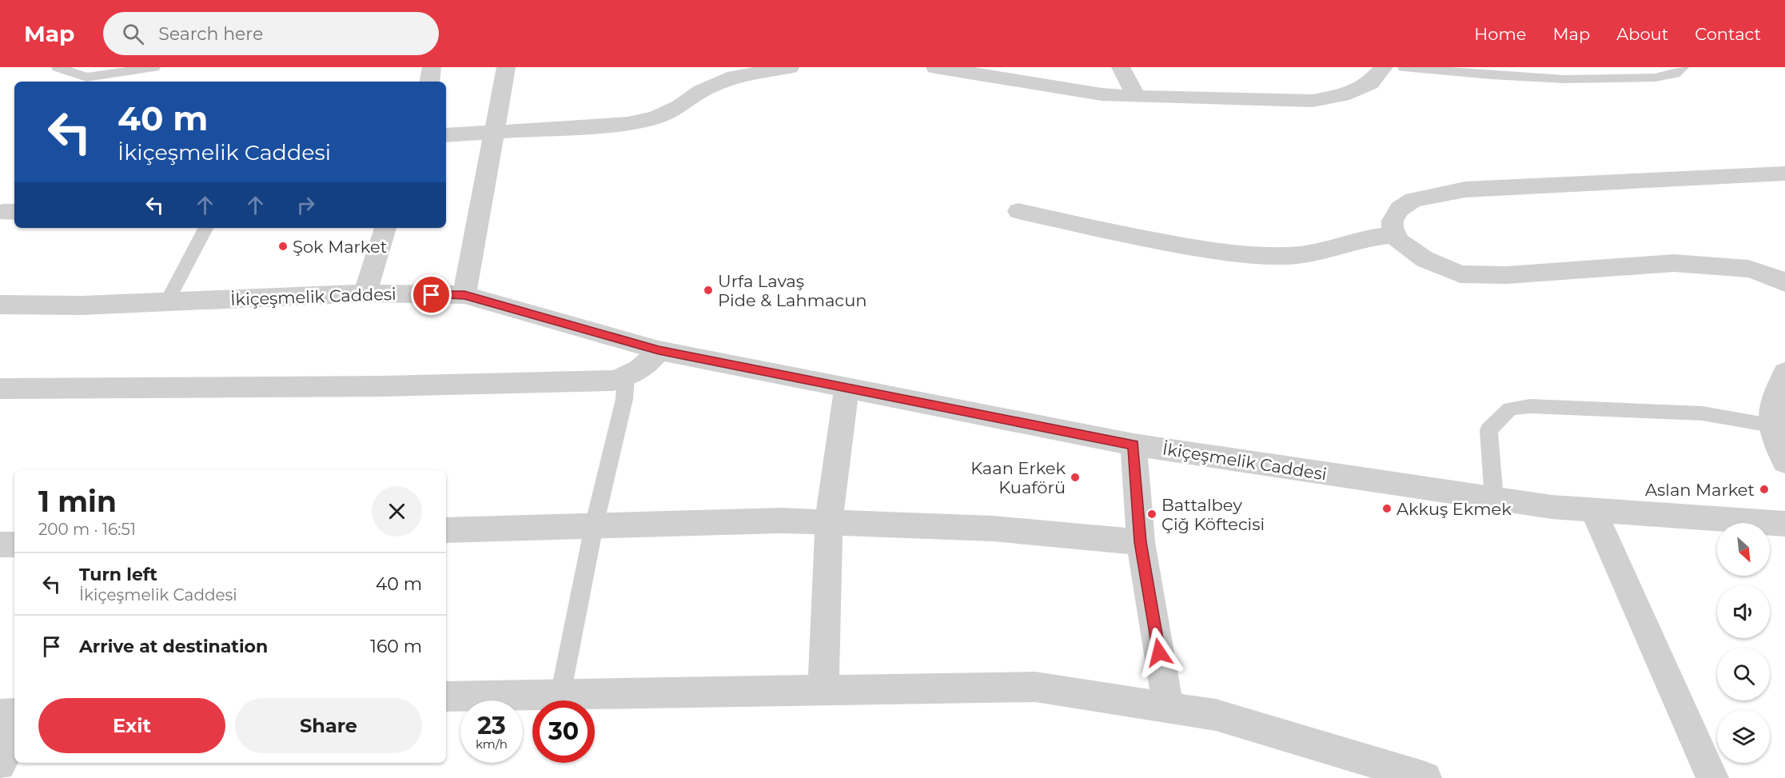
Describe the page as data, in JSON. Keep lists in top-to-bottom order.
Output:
{
  "streets": {
    "street": ["İkiçeşmelik Caddesi"]
  },
  "places": [
    "Şok Market",
    "Urfa Lavaş Pide & Lahmacun",
    "Kaan Erkek Kuaförü",
    "Aslan Market",
    "Akkuş Ekmek",
    "Battalbey Çiğ Köftecisi"
  ],
  "north": "bottom right",
  "page": {
    "header": "Map",
    "search": "Search here",
    "nav": [
      "Home",
      "Map",
      "About",
      "Contact"
    ],
    "turn": ["40 m", "İkiçeşmelik Caddesi"],
    "heading": ["1 min", "200 m · 16:51"],
    "list": [
      {
        "name": "Turn left",
        "note": "İkiçeşmelik Caddesi",
        "value": "40 m"
      },
      {
        "name": "Arrive at destination",
        "value": "160 m"
      }
    ],
    "buttons": ["Exit", "Share"],
    "speed": "23 km/h",
    "limit": "30"
  }
}
